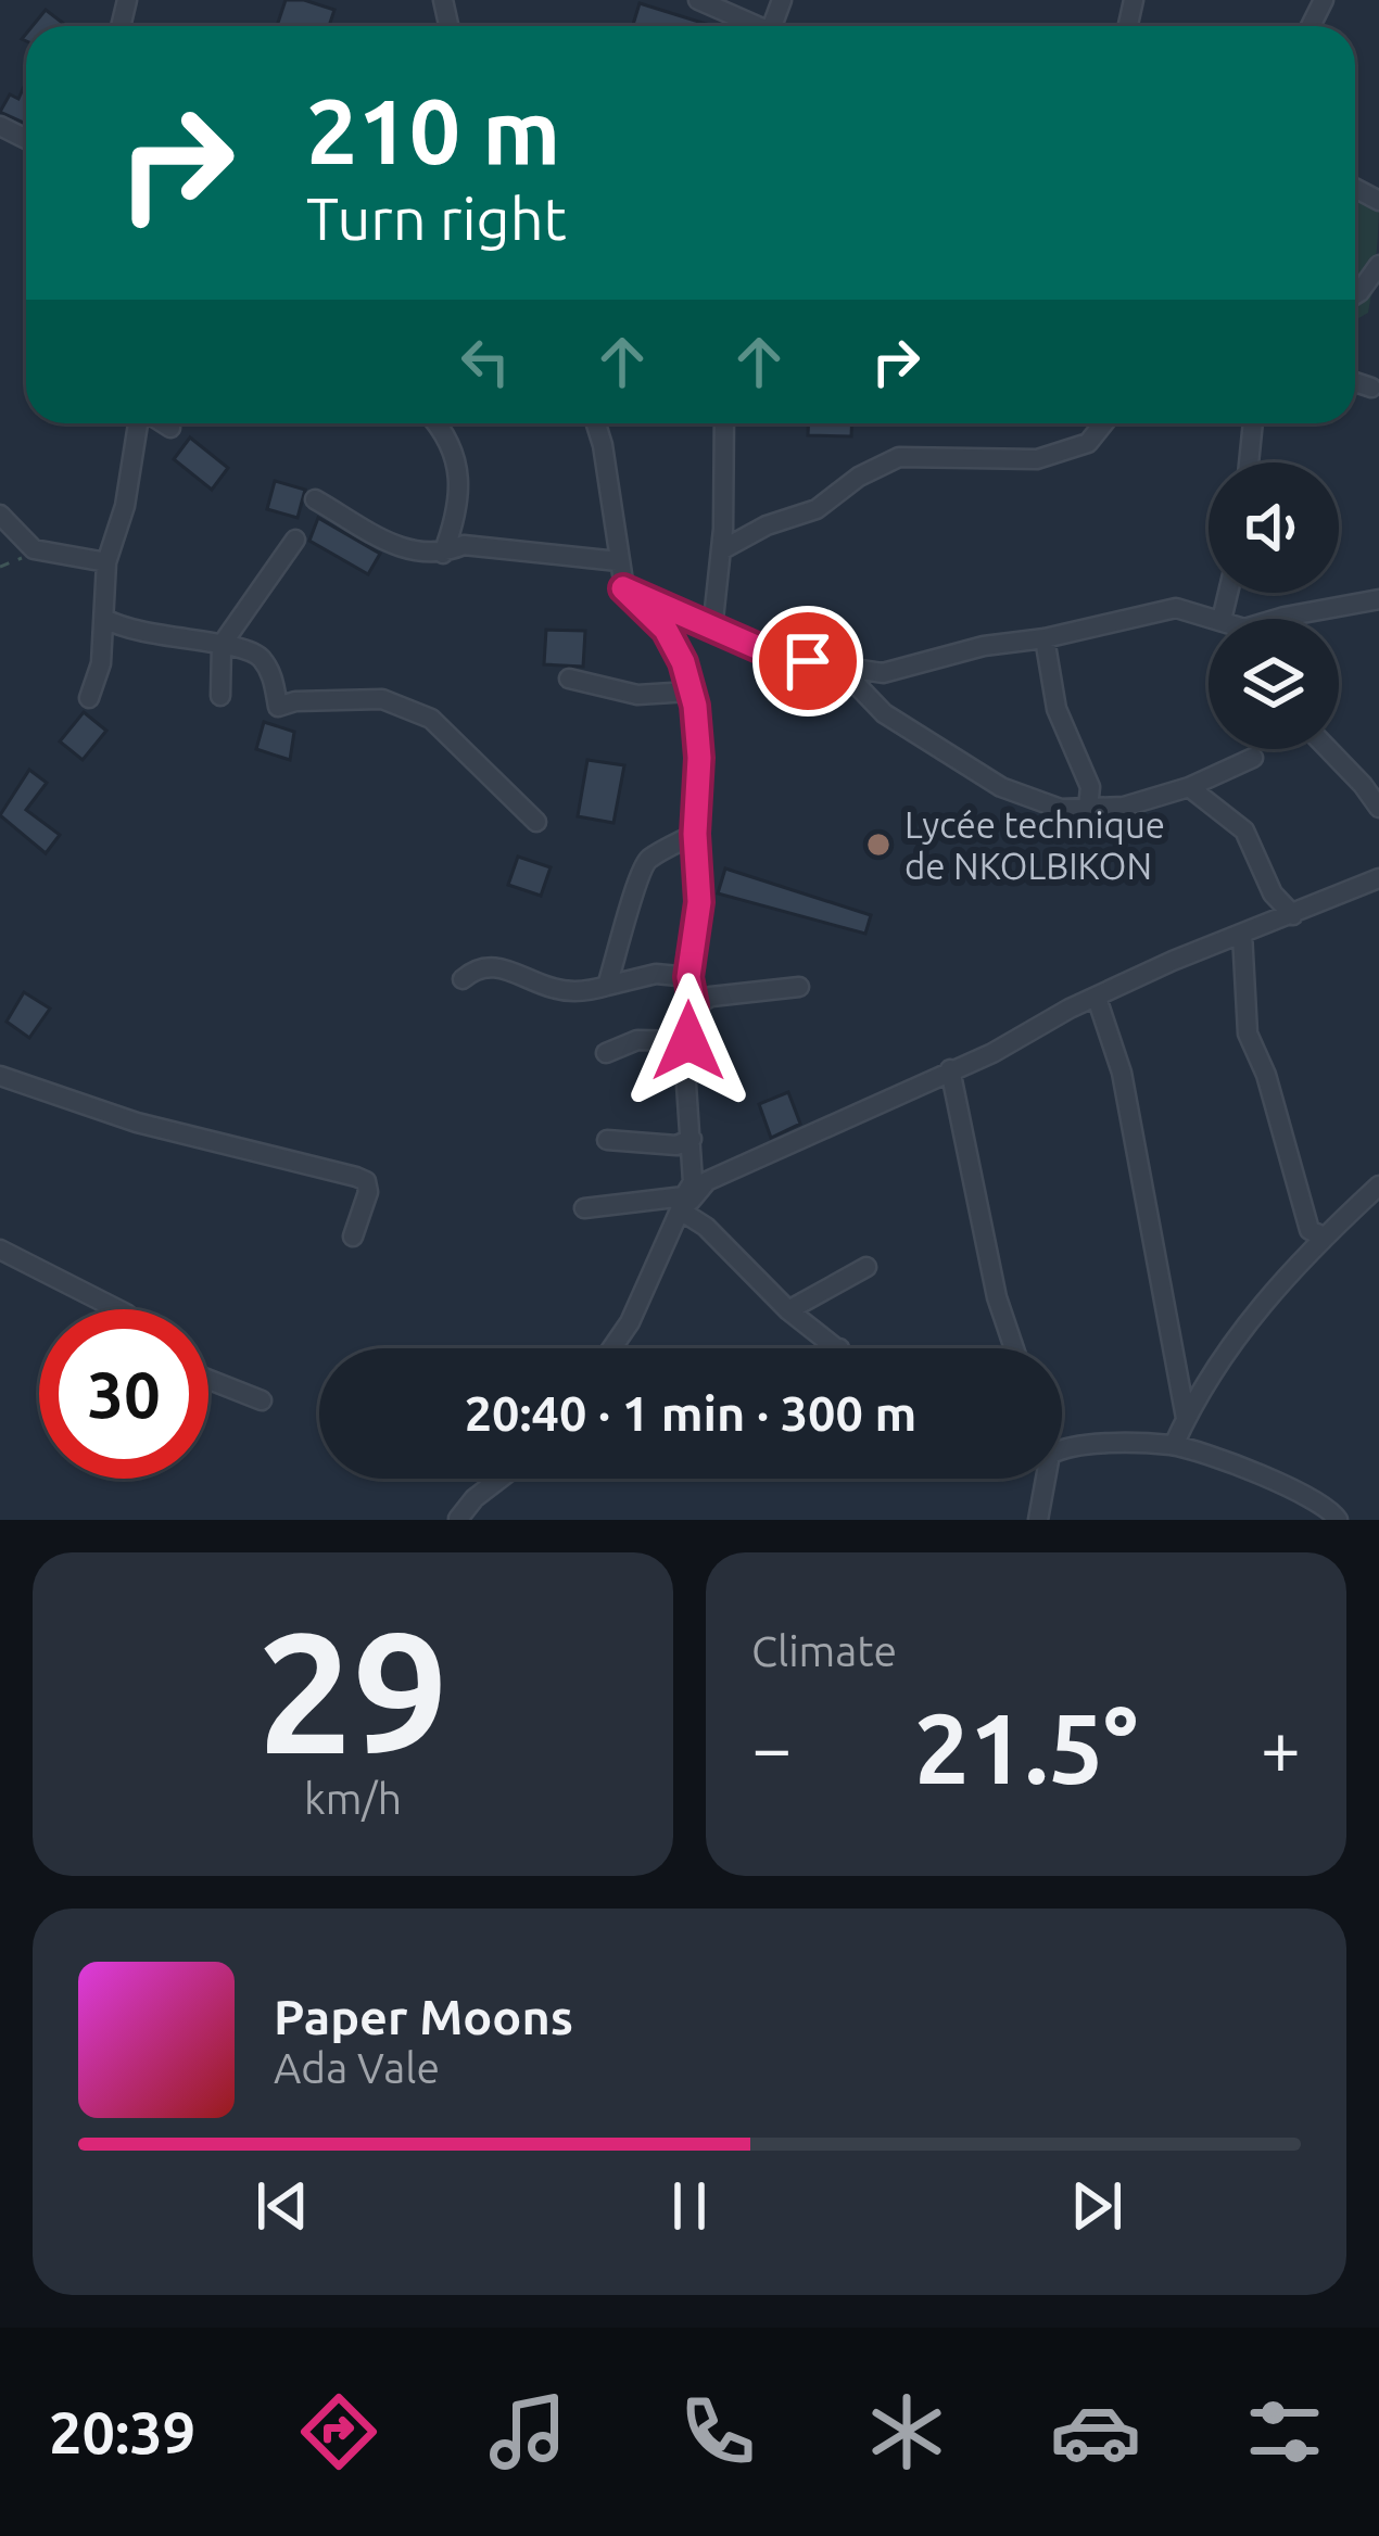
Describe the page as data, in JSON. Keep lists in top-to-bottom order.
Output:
{
  "places": ["Lycée technique de NKOLBIKON"],
  "page": {
    "turn": ["210 m", "Turn right"],
    "limit": "30",
    "trip": "20:40 · 1 min · 300 m",
    "tile": [
      ["29", "km/h"],
      "Climate"
    ],
    "heat": ["−", "21.5°", "+"],
    "song": ["Paper Moons", "Ada Vale"],
    "tabs": "20:39"
  }
}
